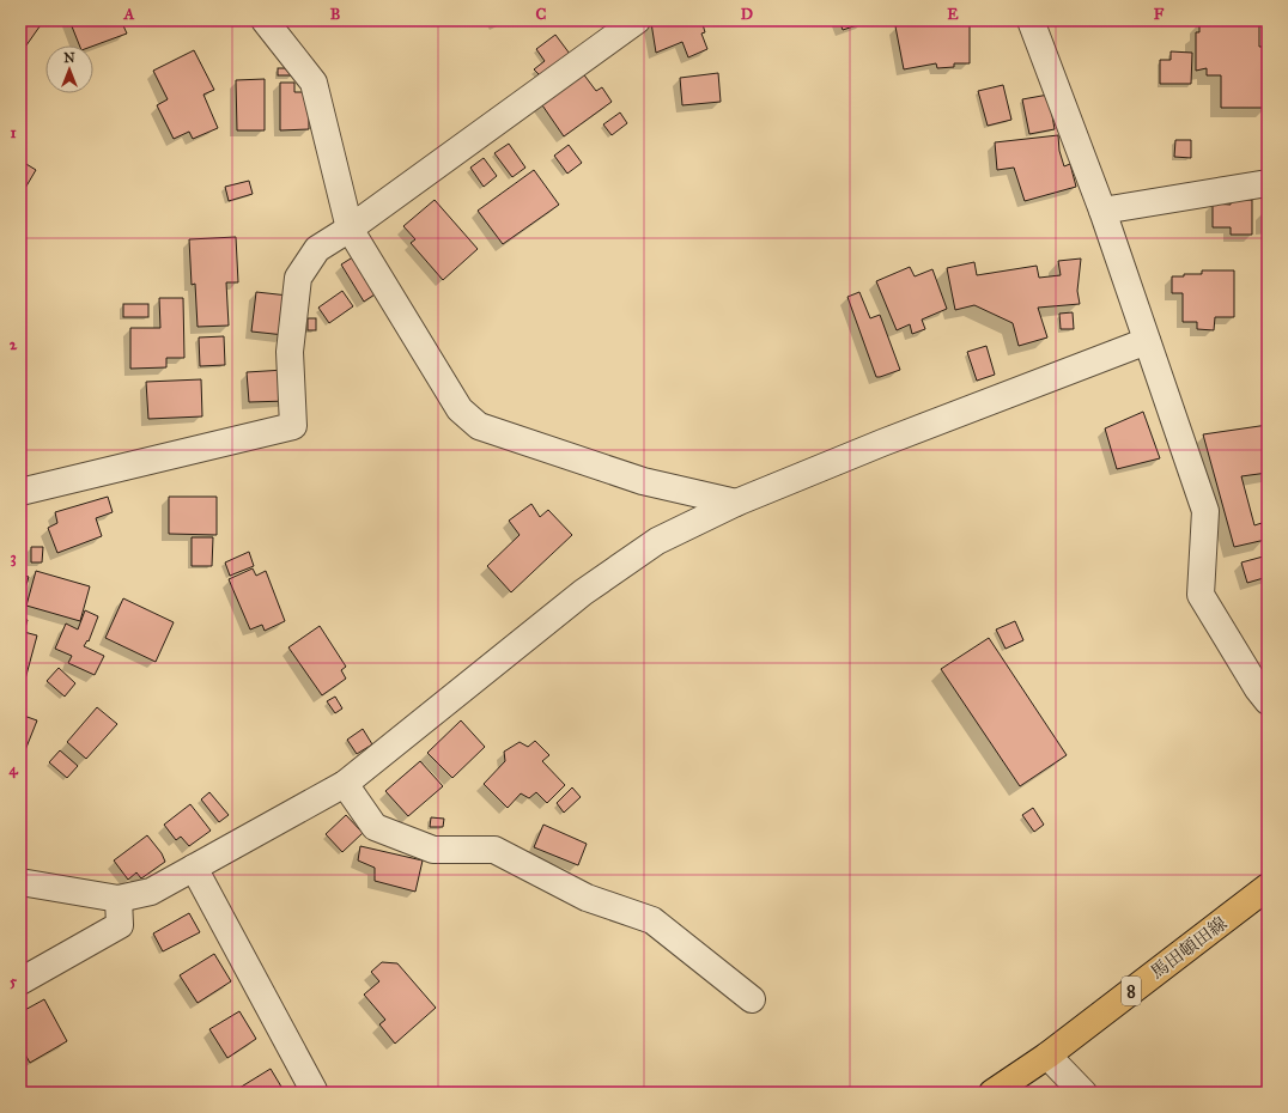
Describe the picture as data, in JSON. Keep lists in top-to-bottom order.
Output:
{
  "streets": {
    "main road": ["馬田頓田線", "8"]
  },
  "north": "top",
  "grid": {
    "columns": [
      "A",
      "B",
      "C",
      "D",
      "E",
      "F"
    ],
    "rows": [
      "1",
      "2",
      "3",
      "4",
      "5"
    ]
  }
}
